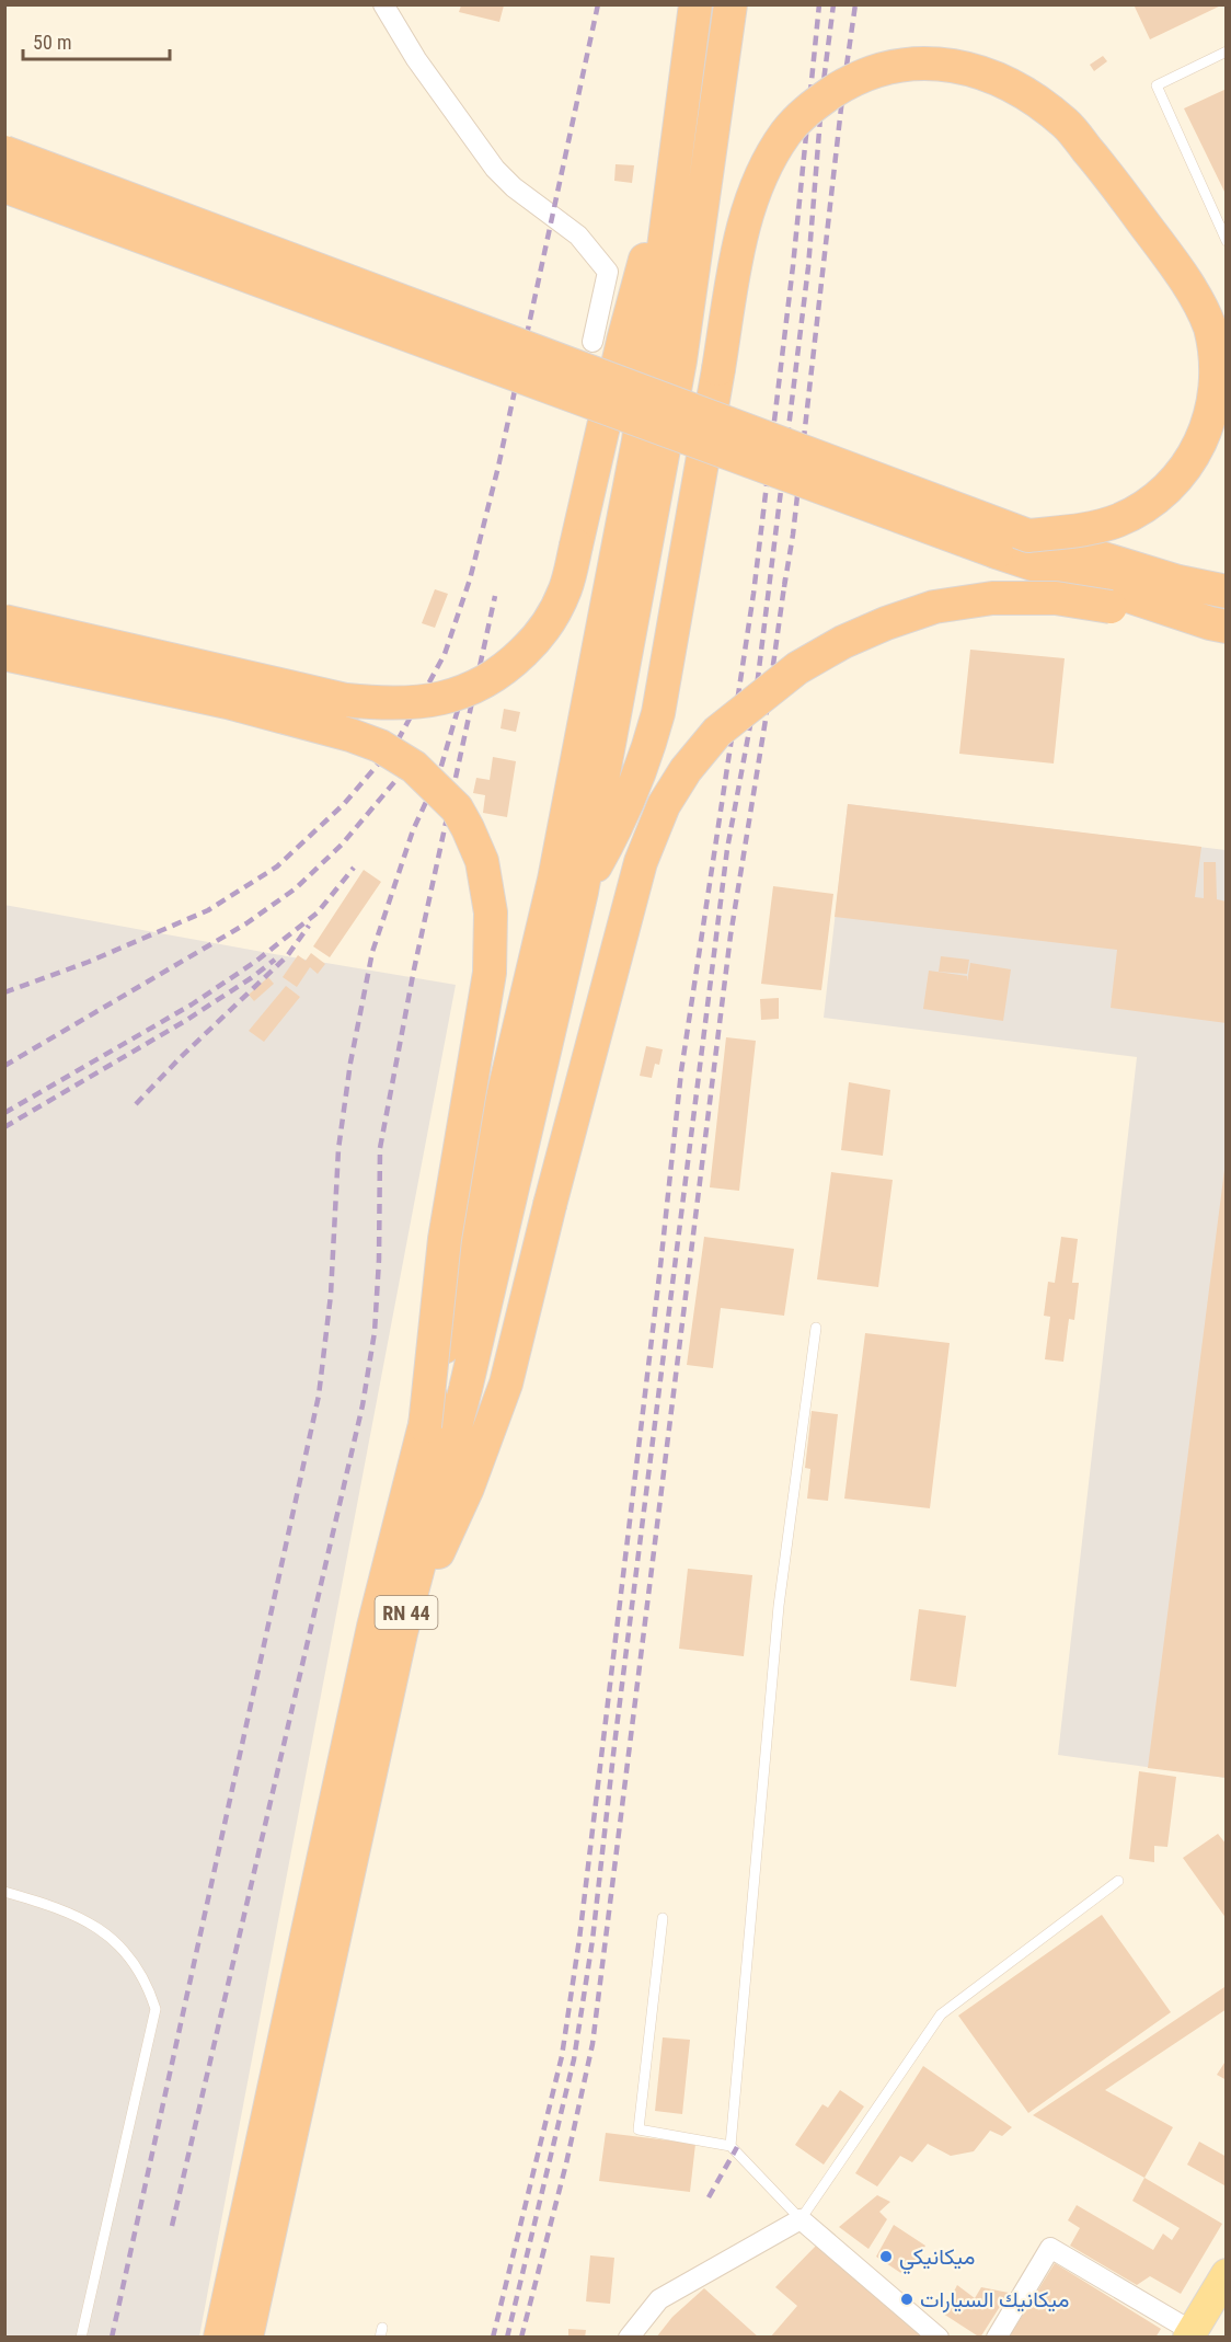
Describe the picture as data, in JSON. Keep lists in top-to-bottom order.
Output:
{
  "streets": {
    "highway": ["RN 44"]
  },
  "places": ["ميكانيكي", "ميكانيك السيارات"],
  "scale_bar": "50 m"
}
